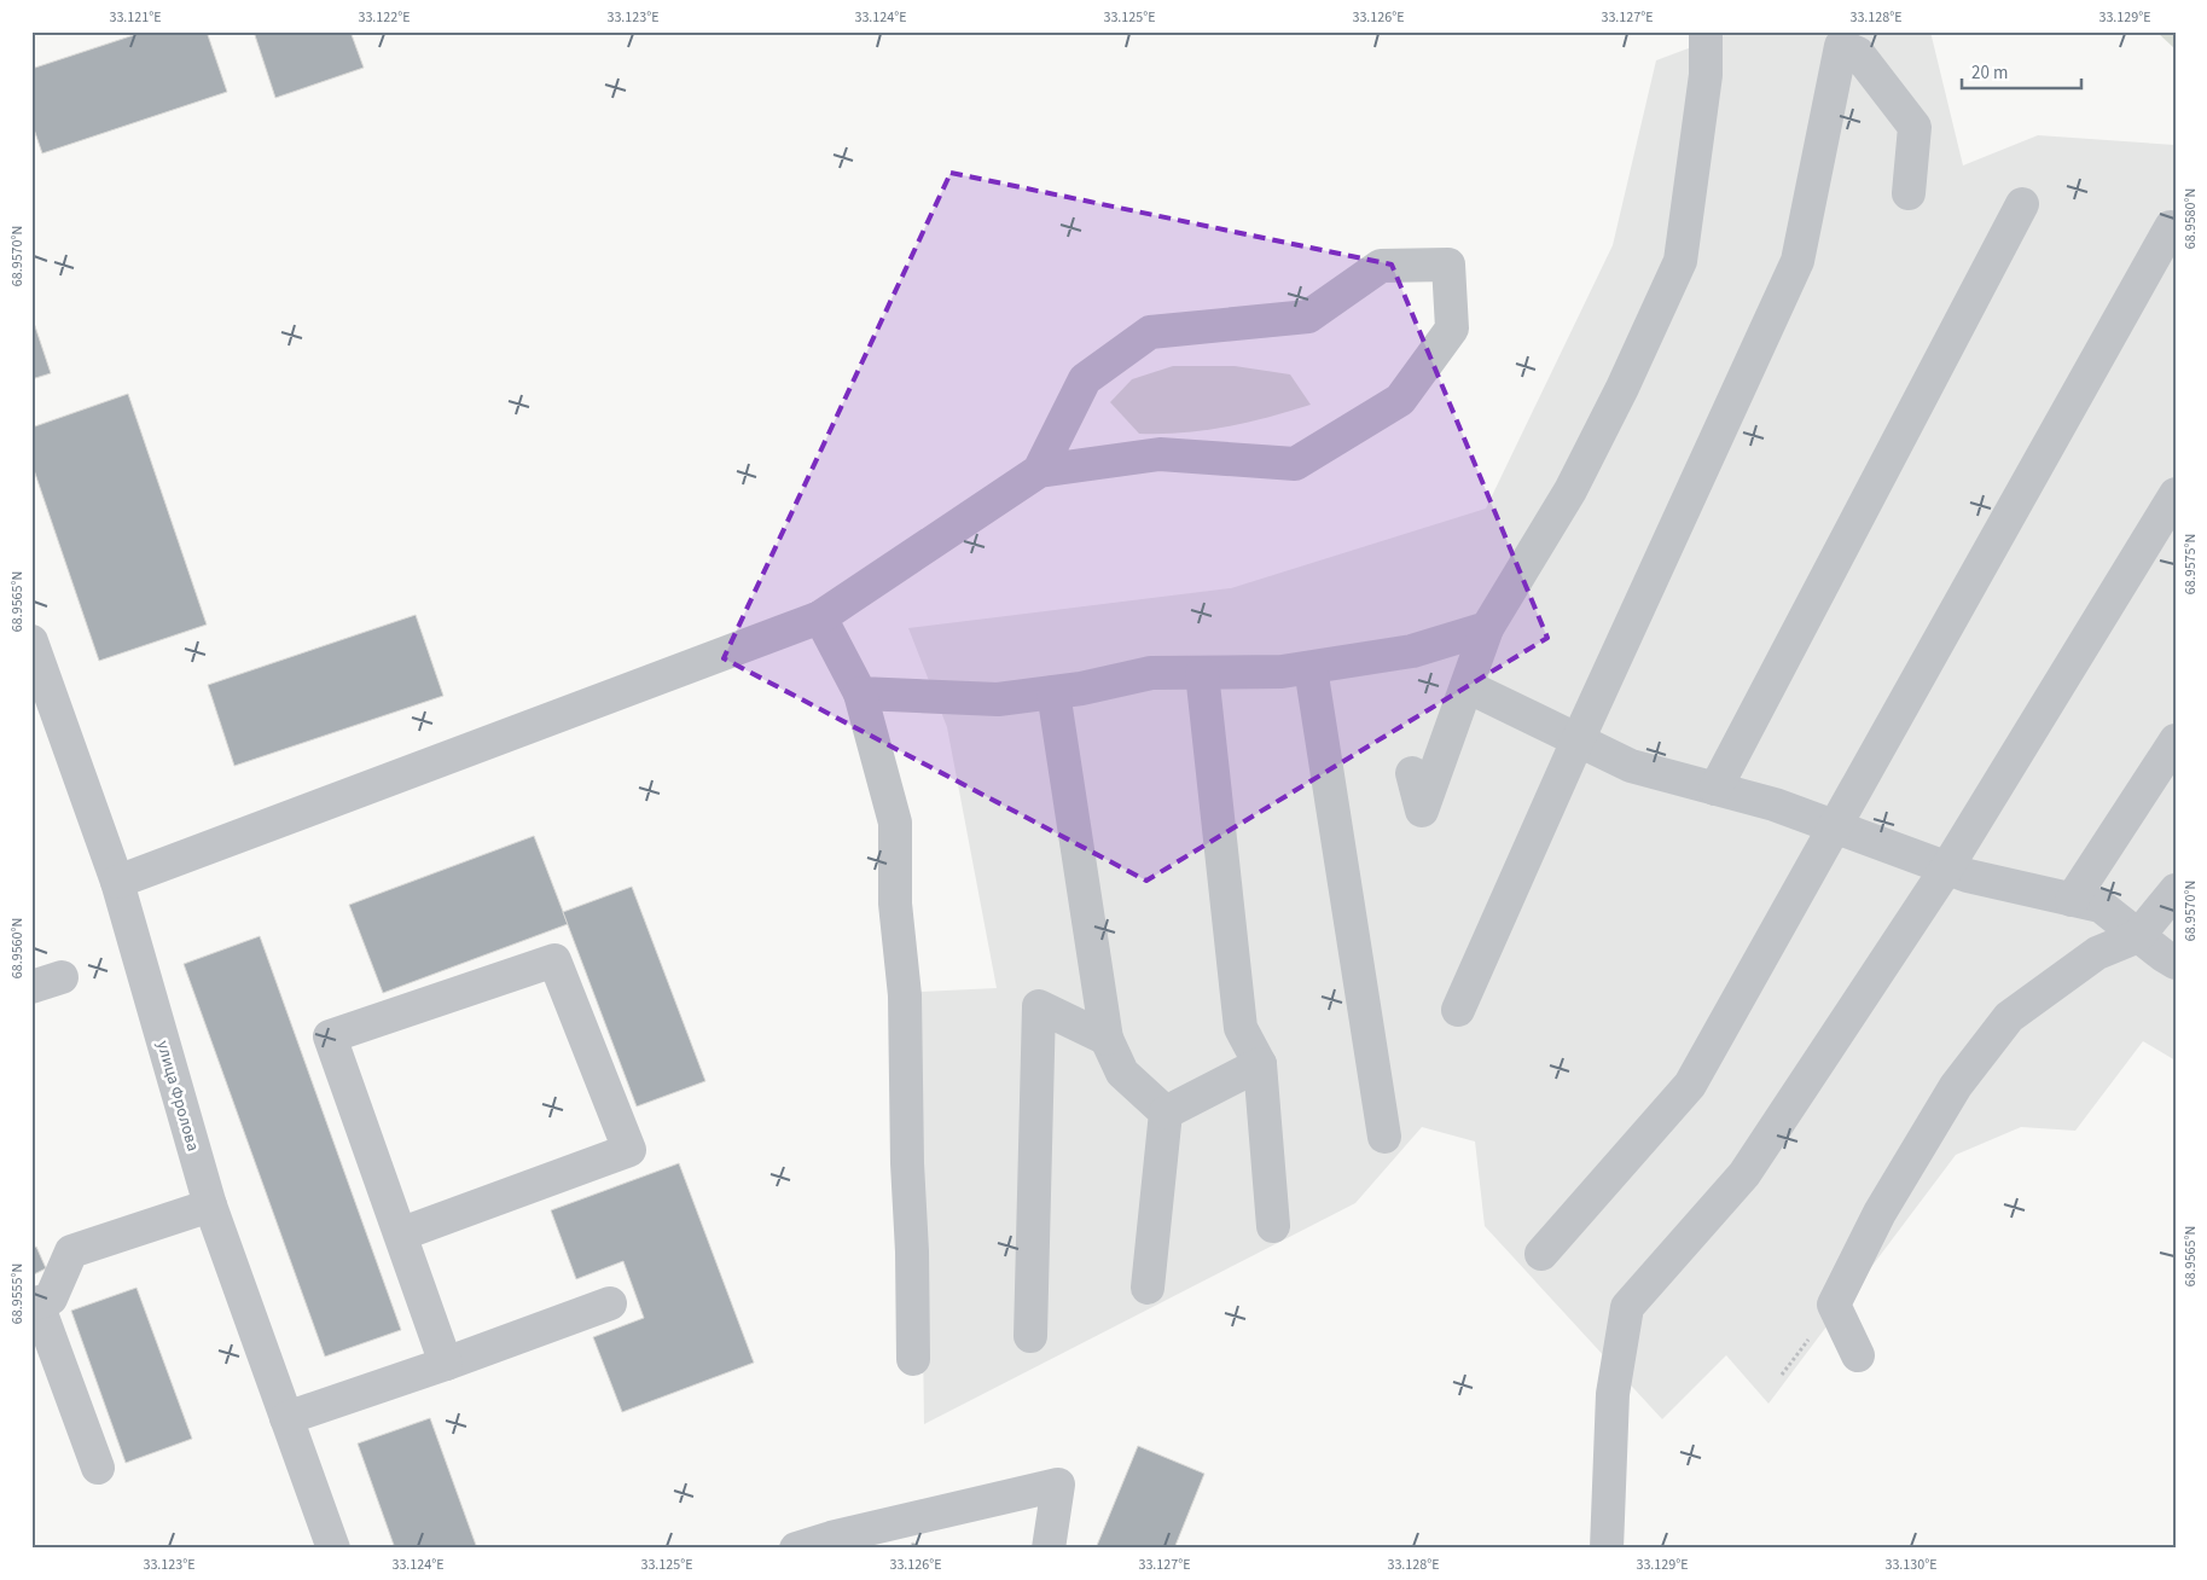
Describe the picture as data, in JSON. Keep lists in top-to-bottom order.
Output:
{
  "streets": {
    "street": ["улица Фролова"]
  },
  "scale_bar": "20 m",
  "coordinates": [
    "33.121°E",
    "33.122°E",
    "33.123°E",
    "33.124°E",
    "33.125°E",
    "33.126°E",
    "33.127°E",
    "33.128°E",
    "33.129°E",
    "68.9580°N",
    "68.9570°N",
    "68.9575°N",
    "68.9565°N",
    "68.9560°N",
    "68.9555°N",
    "33.130°E"
  ]
}
